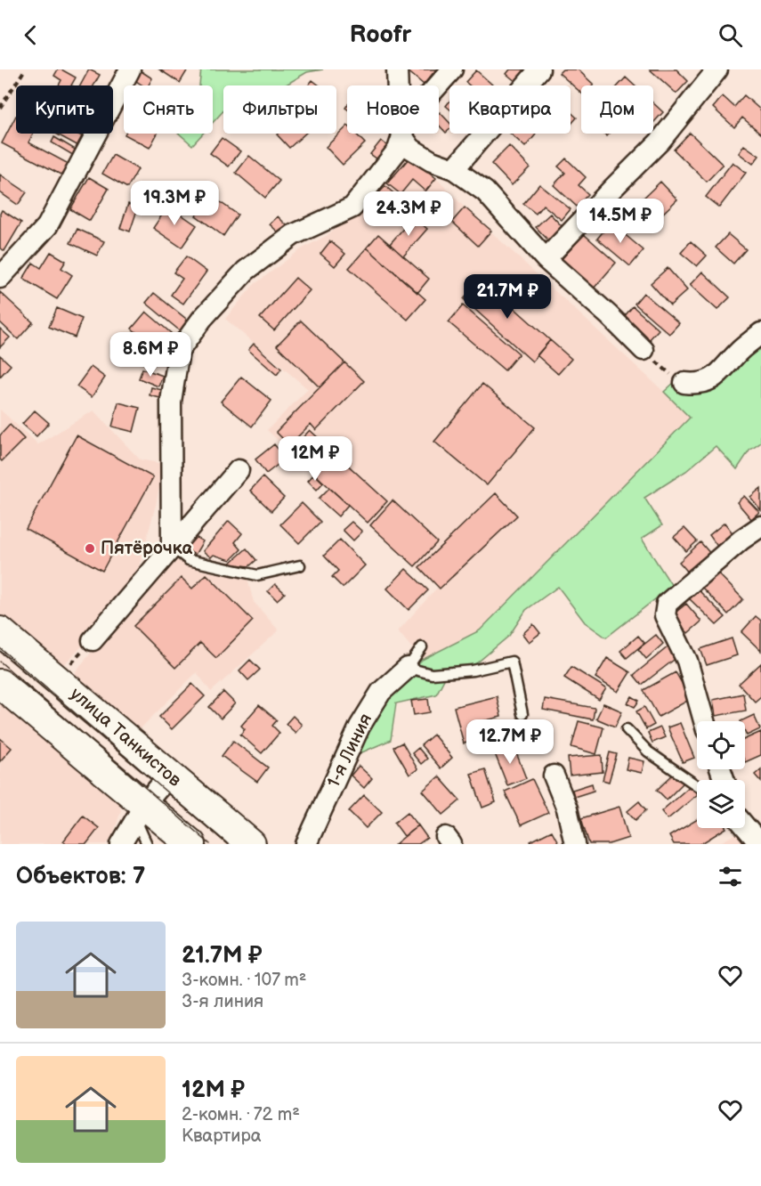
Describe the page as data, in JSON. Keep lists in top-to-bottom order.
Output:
{
  "streets": {
    "main road": ["улица Танкистов"],
    "street": ["1-я Линия"]
  },
  "places": ["Пятёрочка"],
  "page": {
    "header": "Roofr",
    "chip": [
      "Купить",
      "Снять",
      "Фильтры",
      "Новое",
      "Квартира",
      "Дом"
    ],
    "price": [
      "19.3M ₽",
      "24.3M ₽",
      "14.5M ₽",
      "21.7M ₽",
      "8.6M ₽",
      "12M ₽",
      "12.7M ₽"
    ],
    "heading": "Объектов: 7",
    "list": [
      {
        "name": "21.7M ₽",
        "note": "3-комн. · 107 m² · 3-я линия"
      },
      {
        "name": "12M ₽",
        "note": "2-комн. · 72 m² · Квартира"
      }
    ]
  }
}
